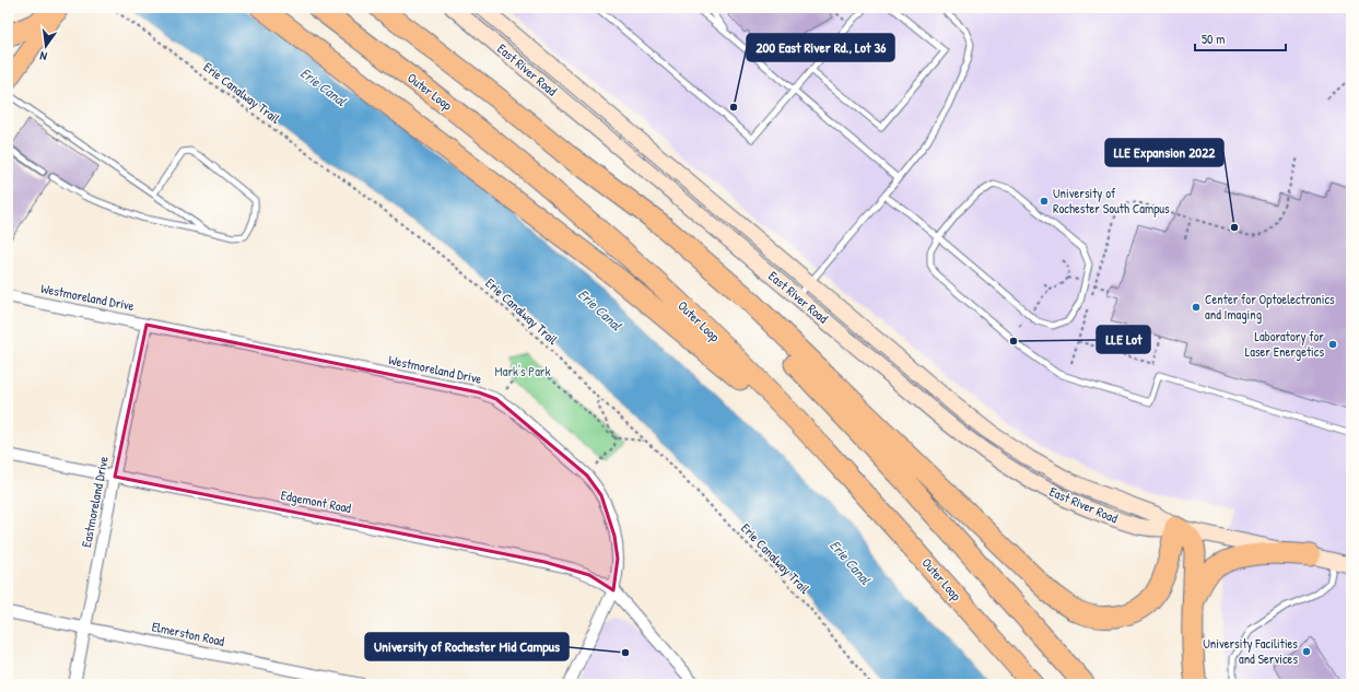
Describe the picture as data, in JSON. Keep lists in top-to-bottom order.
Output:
{
  "streets": {
    "highway": ["Outer Loop"],
    "street": [
      "East River Road",
      "Westmoreland Drive",
      "Eastmoreland Drive",
      "Edgemont Road",
      "Elmerston Road"
    ],
    "path": ["Erie Canalway Trail"]
  },
  "crossings": [
    ["Westmoreland Drive", "Eastmoreland Drive"],
    ["Westmoreland Drive", "Edgemont Road"],
    ["Eastmoreland Drive", "Edgemont Road"],
    ["Eastmoreland Drive", "Elmerston Road"]
  ],
  "water": ["Erie Canal"],
  "parks": ["Mark's Park"],
  "places": [
    "200 East River Rd., Lot 36",
    "University of Rochester South Campus",
    "LLE Expansion 2022",
    "Center for Optoelectronics and Imaging",
    "LLE Lot",
    "Laboratory for Laser Energetics",
    "University Facilities and Services",
    "University of Rochester Mid Campus"
  ],
  "scale_bar": "50 m",
  "north": "bottom"
}
